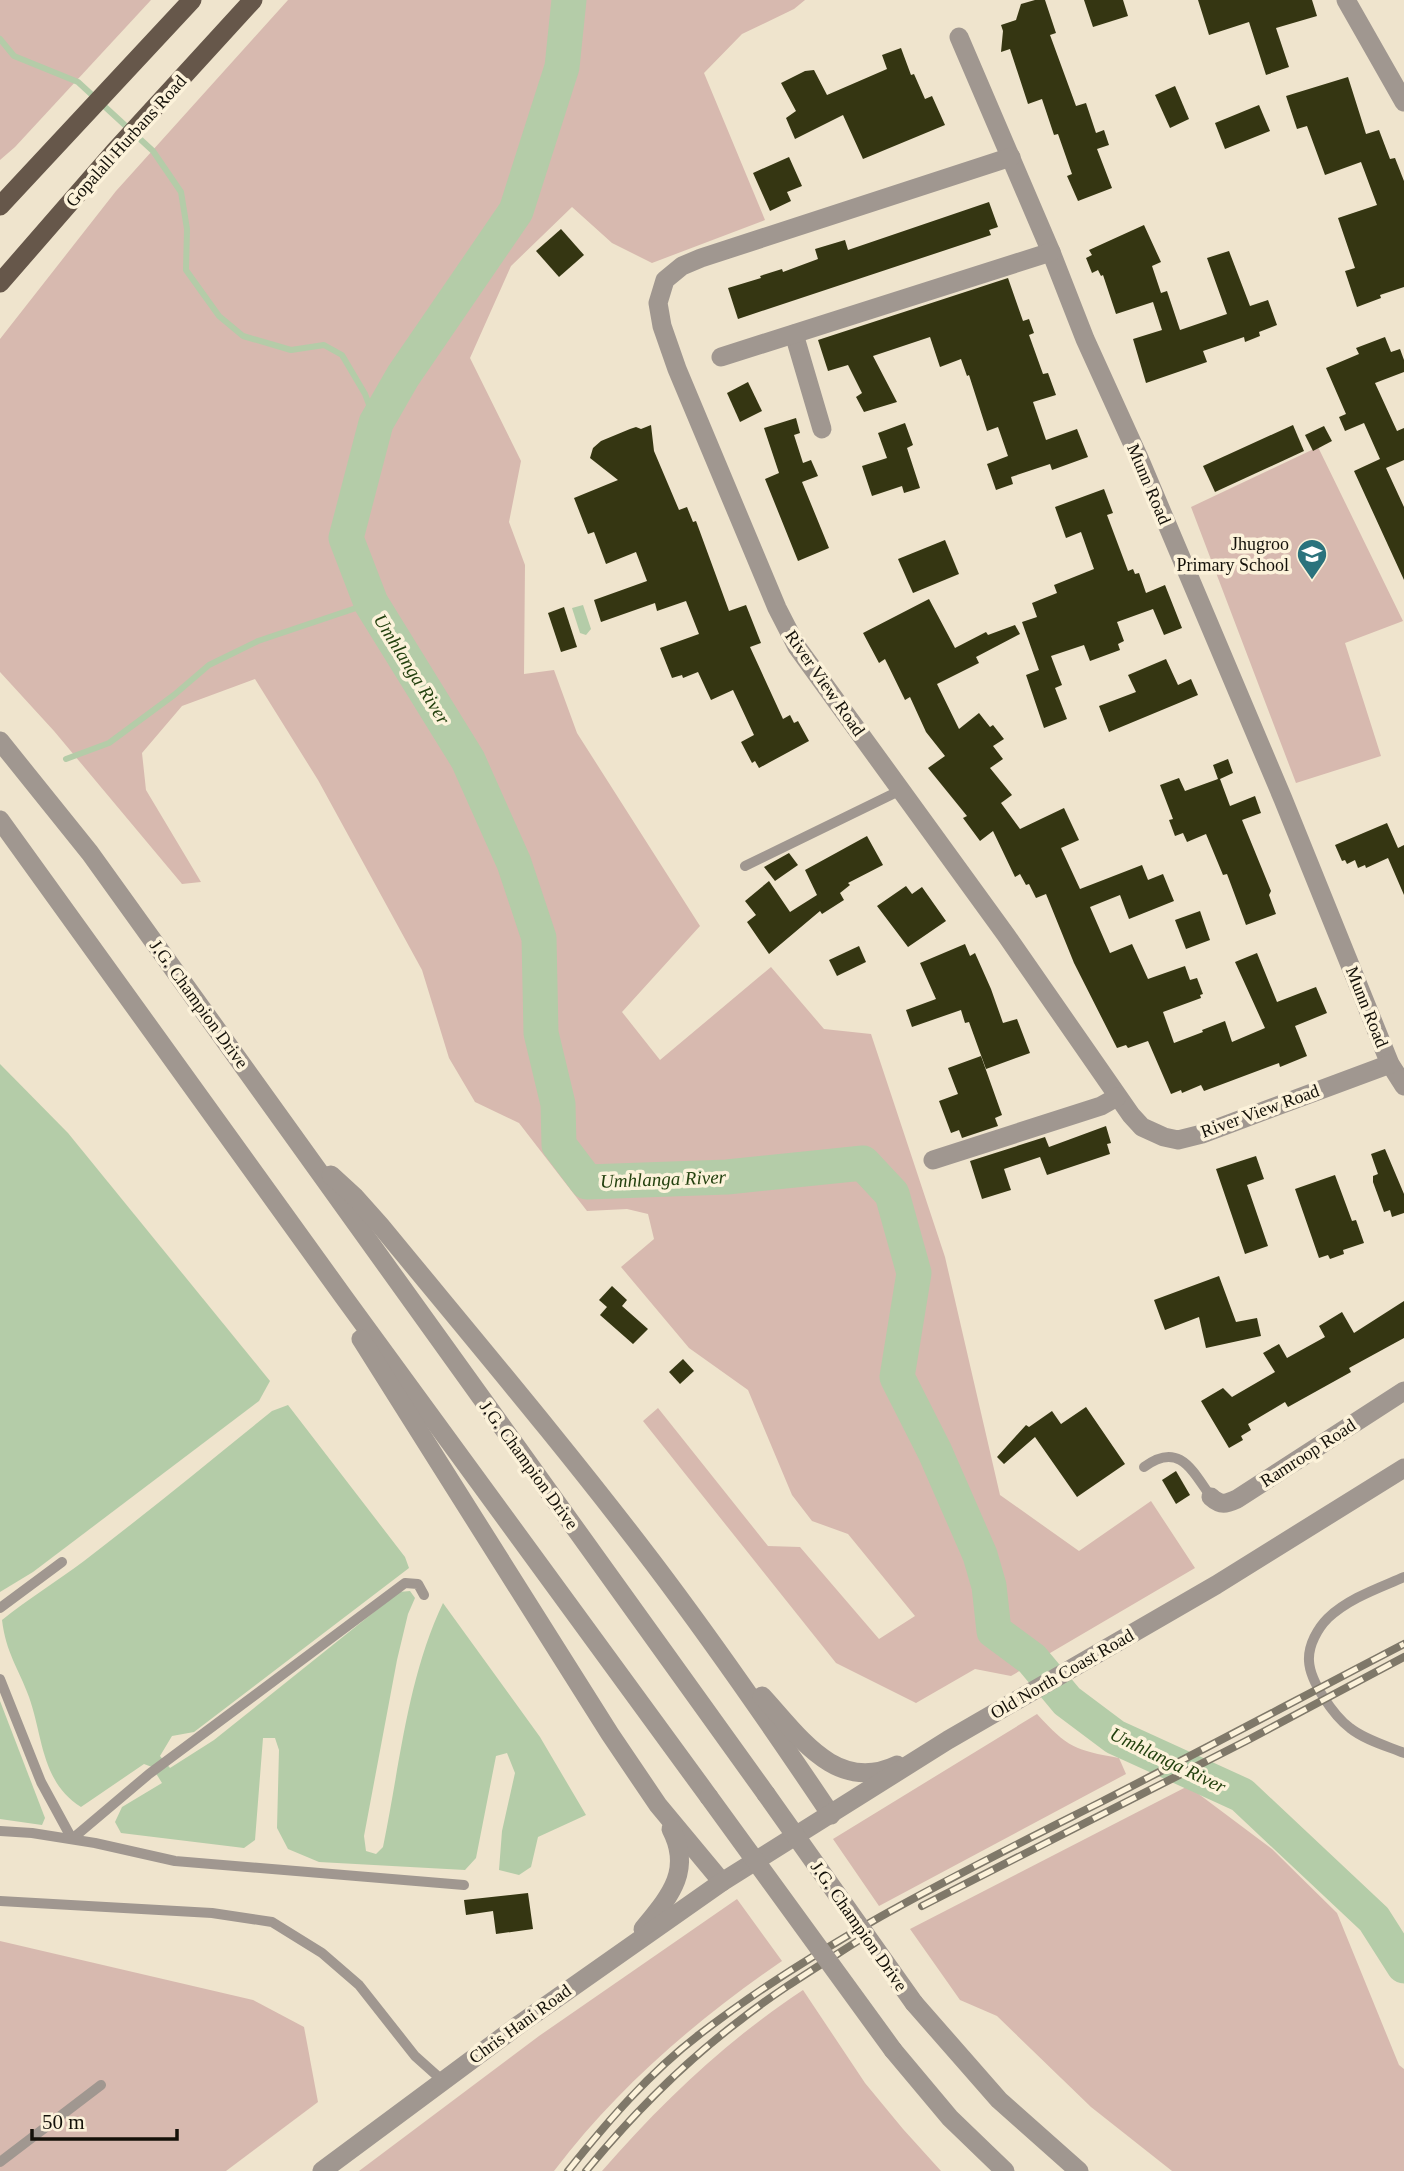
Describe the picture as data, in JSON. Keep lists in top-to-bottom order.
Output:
{
  "streets": {
    "main road": ["Gopalall Hurbans Road"],
    "street": [
      "Munn Road",
      "River View Road",
      "J.G. Champion Drive",
      "Ramroop Road",
      "Old North Coast Road",
      "Chris Hani Road"
    ]
  },
  "crossings": [
    ["Munn Road", "River View Road"],
    ["Old North Coast Road", "Chris Hani Road"]
  ],
  "water": ["Umhlanga River"],
  "places": {
    "school or university": ["Jhugroo Primary School"]
  },
  "scale_bar": "50 m"
}
